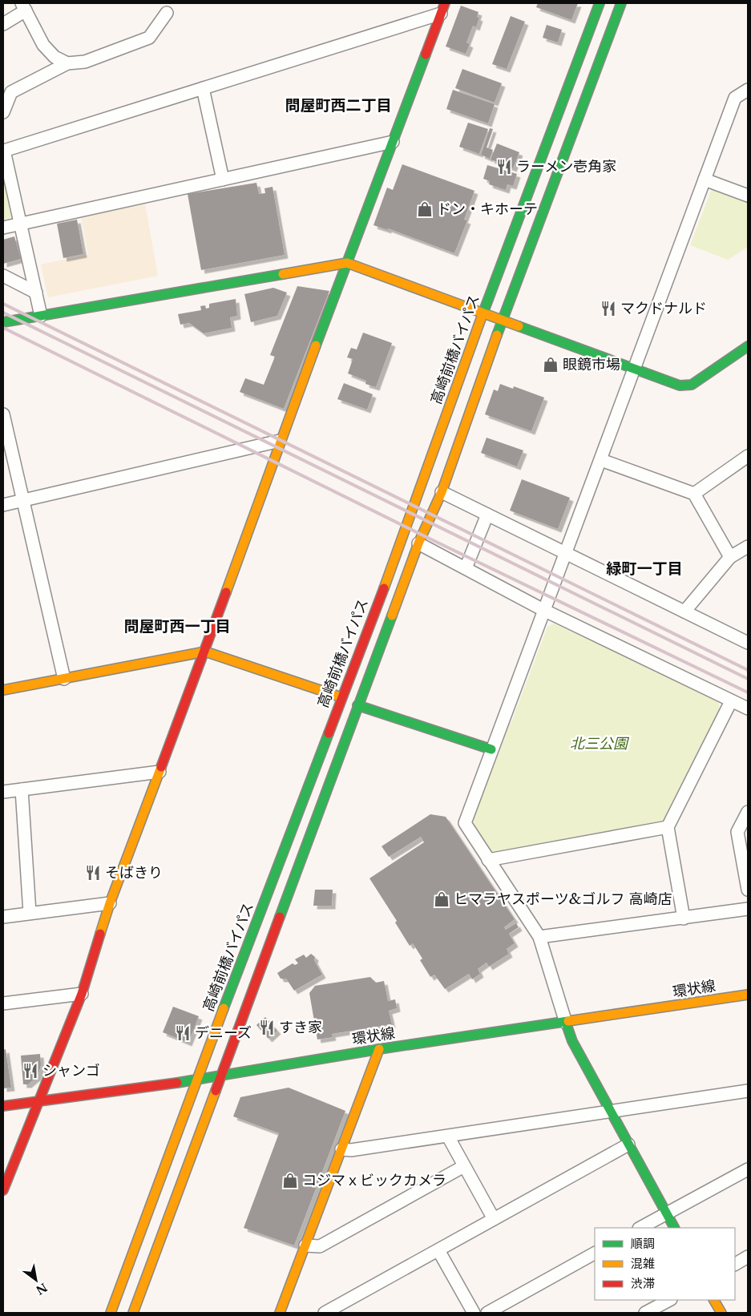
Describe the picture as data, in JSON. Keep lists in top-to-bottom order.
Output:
{
  "streets": {
    "main road": ["高崎前橋バイパス", "環状線"]
  },
  "crossings": [
    ["高崎前橋バイパス", "環状線"]
  ],
  "districts": ["問屋町西二丁目", "緑町一丁目", "問屋町西一丁目"],
  "parks": ["北三公園"],
  "places": {
    "restaurant": [
      "ラーメン壱角家",
      "マクドナルド",
      "そばきり",
      "すき家",
      "デニーズ",
      "シャンゴ"
    ],
    "shop": [
      "ドン・キホーテ",
      "眼鏡市場",
      "ヒマラヤスポーツ&ゴルフ 高崎店",
      "コジマｘビックカメラ"
    ]
  },
  "legend": ["順調", "混雑", "渋滞"],
  "north": "bottom right"
}
